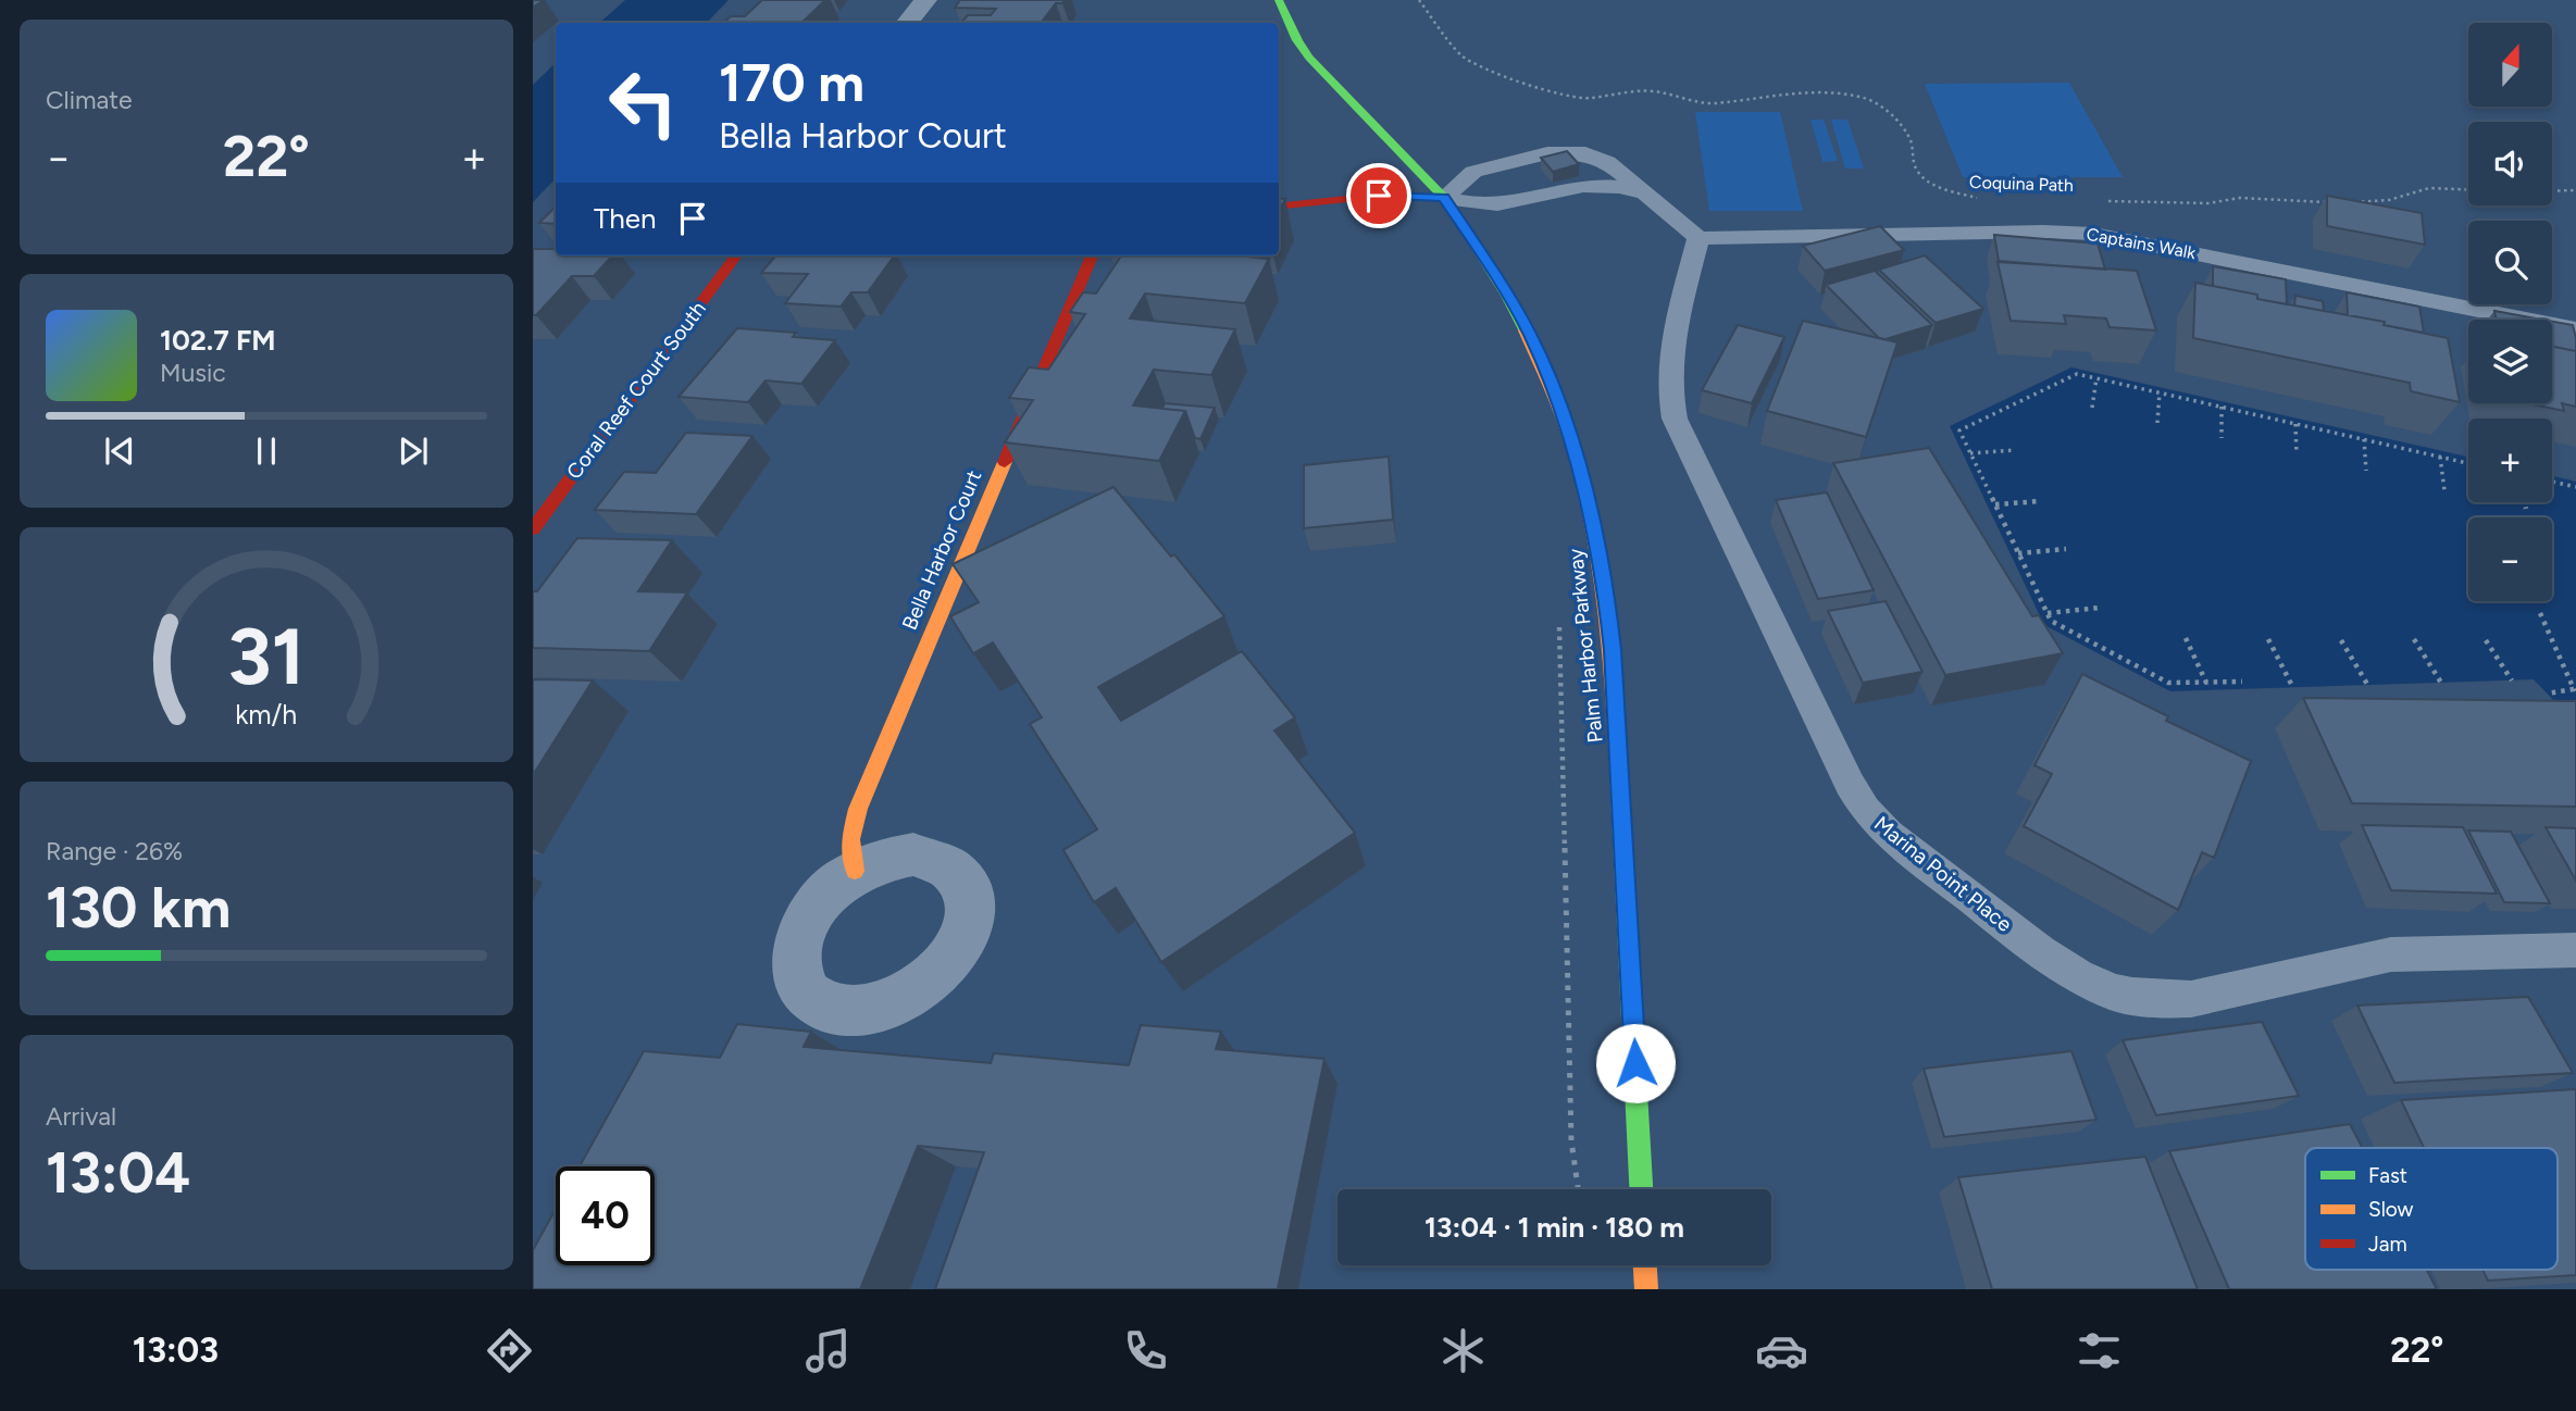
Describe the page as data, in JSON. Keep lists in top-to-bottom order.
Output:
{
  "streets": {
    "street": ["Coral Reef Court South", "Bella Harbor Court", "Palm Harbor Parkway"],
    "lane": ["Captains Walk", "Marina Point Place"],
    "path": ["Coquina Path"]
  },
  "crossings": [
    ["Captains Walk", "Marina Point Place"]
  ],
  "legend": ["Fast", "Slow", "Jam"],
  "north": "top",
  "page": {
    "tile": [
      "Climate",
      ["Range · 26%", "130 km"],
      ["Arrival", "13:04"]
    ],
    "map_buttons": ["+", "−"],
    "turn": ["170 m", "Bella Harbor Court"],
    "heat": ["−", "22°", "+"],
    "then": "Then",
    "song": ["102.7 FM", "Music"],
    "limit": "40",
    "trip": "13:04 · 1 min · 180 m",
    "tabs": ["13:03", "22°"],
    "gauge": ["31", "km/h"]
  }
}
